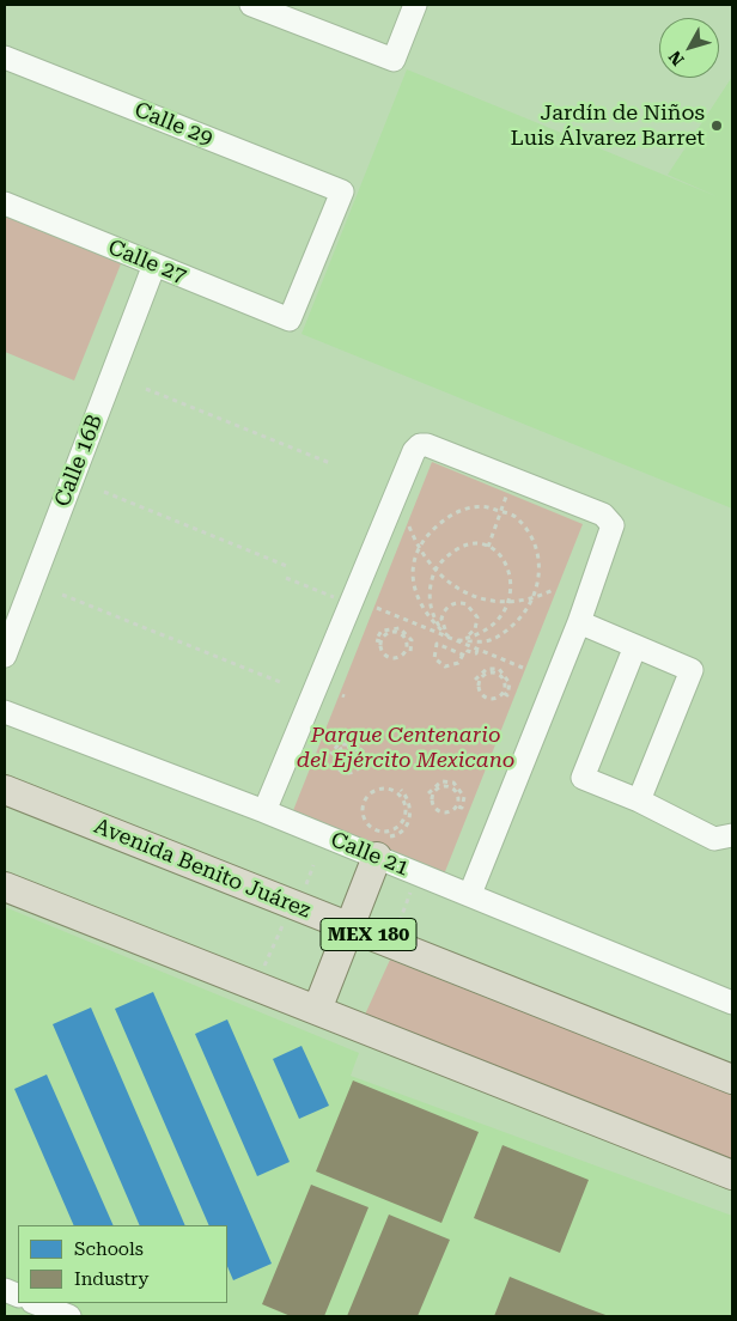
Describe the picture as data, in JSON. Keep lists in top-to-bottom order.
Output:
{
  "streets": {
    "main road": ["Avenida Benito Juárez", "MEX 180"],
    "street": [
      "Calle 29",
      "Calle 27",
      "Calle 16B",
      "Calle 21"
    ]
  },
  "crossings": [
    ["Calle 29", "Calle 27"],
    ["Calle 27", "Calle 16B"]
  ],
  "parks": ["Parque Centenario del Ejército Mexicano"],
  "places": ["Jardín de Niños Luis Álvarez Barret"],
  "legend": ["Schools", "Industry"],
  "north": "bottom left"
}
